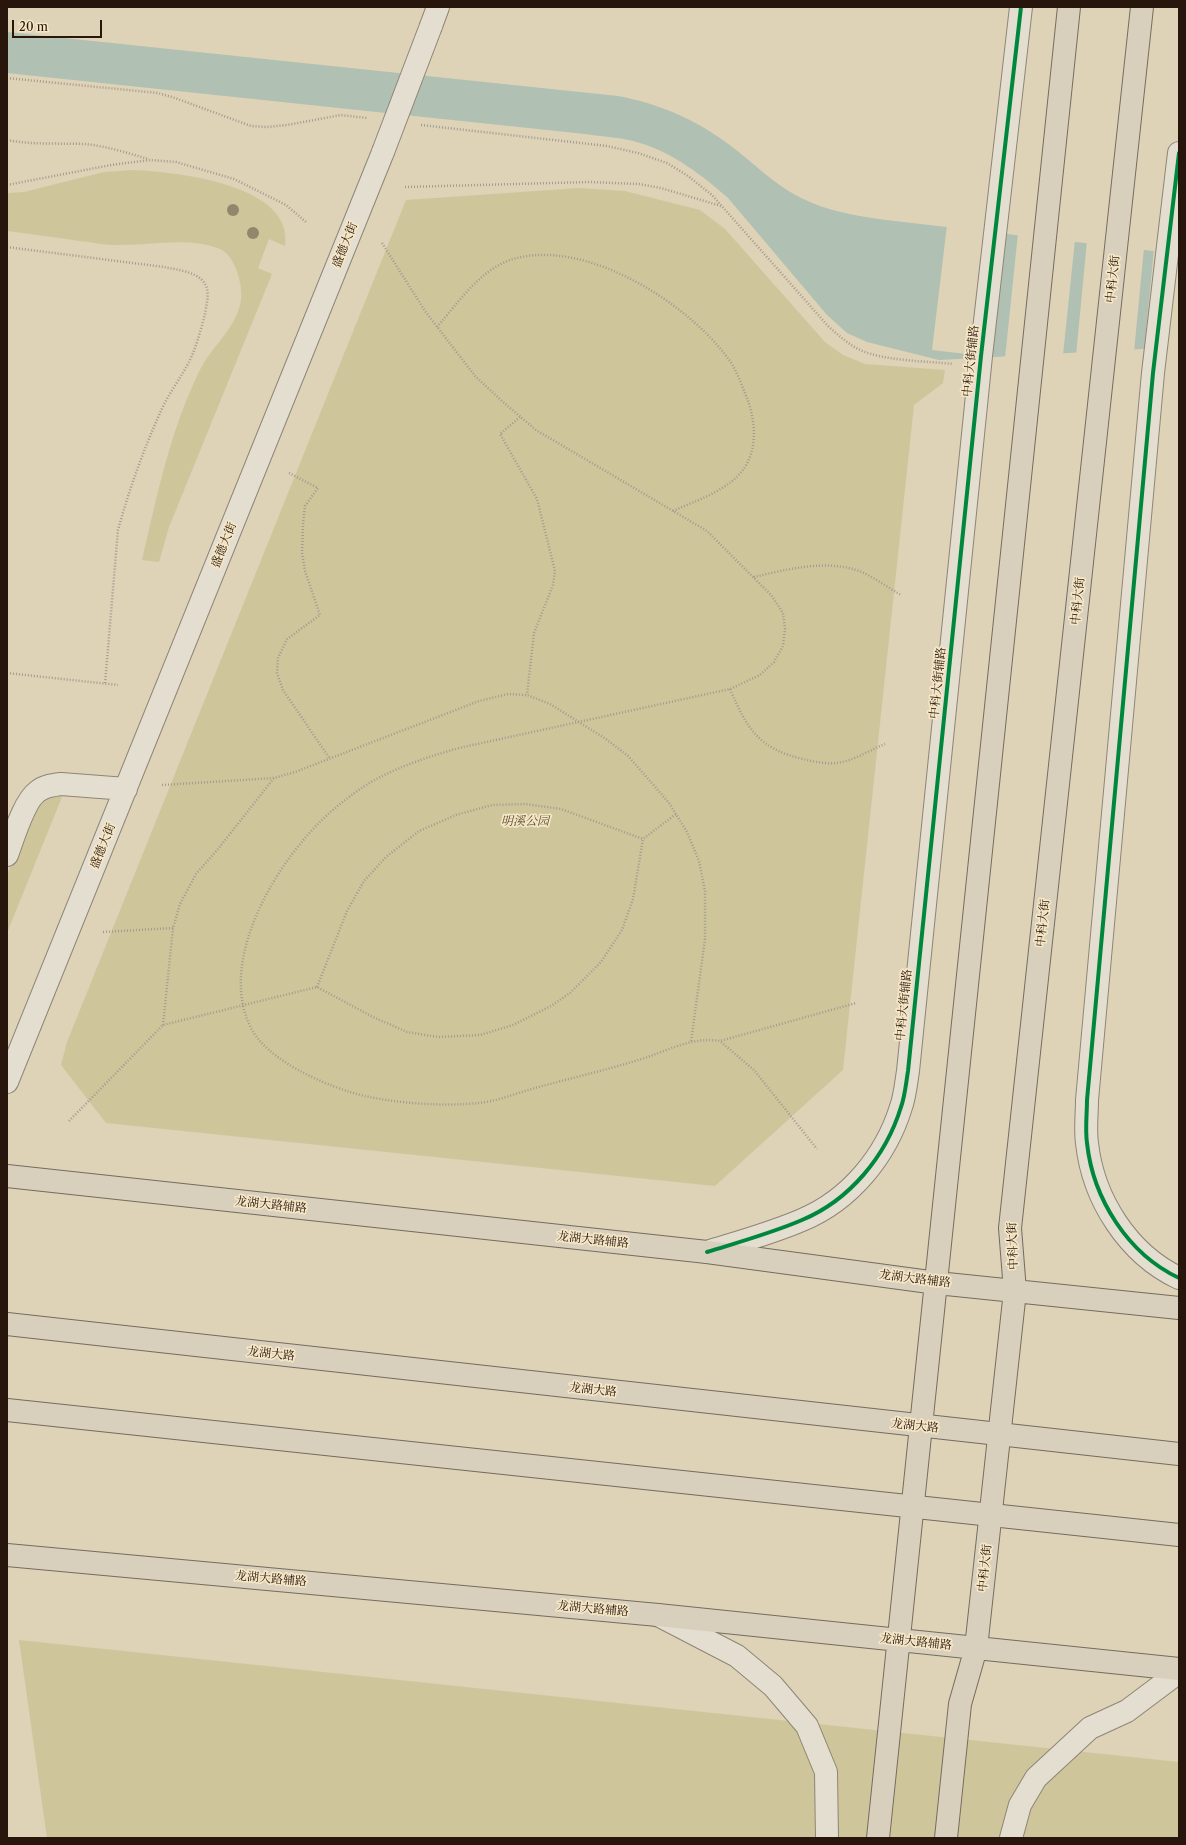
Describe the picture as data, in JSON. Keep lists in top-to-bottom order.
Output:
{
  "streets": {
    "main road": ["中科大街", "龙湖大路辅路", "龙湖大路"],
    "street": ["盛德大街", "中科大街辅路"]
  },
  "crossings": [
    ["中科大街", "龙湖大路辅路"],
    ["中科大街", "龙湖大路"],
    ["中科大街辅路", "龙湖大路辅路"]
  ],
  "parks": ["明溪公园"],
  "scale_bar": "20 m"
}
